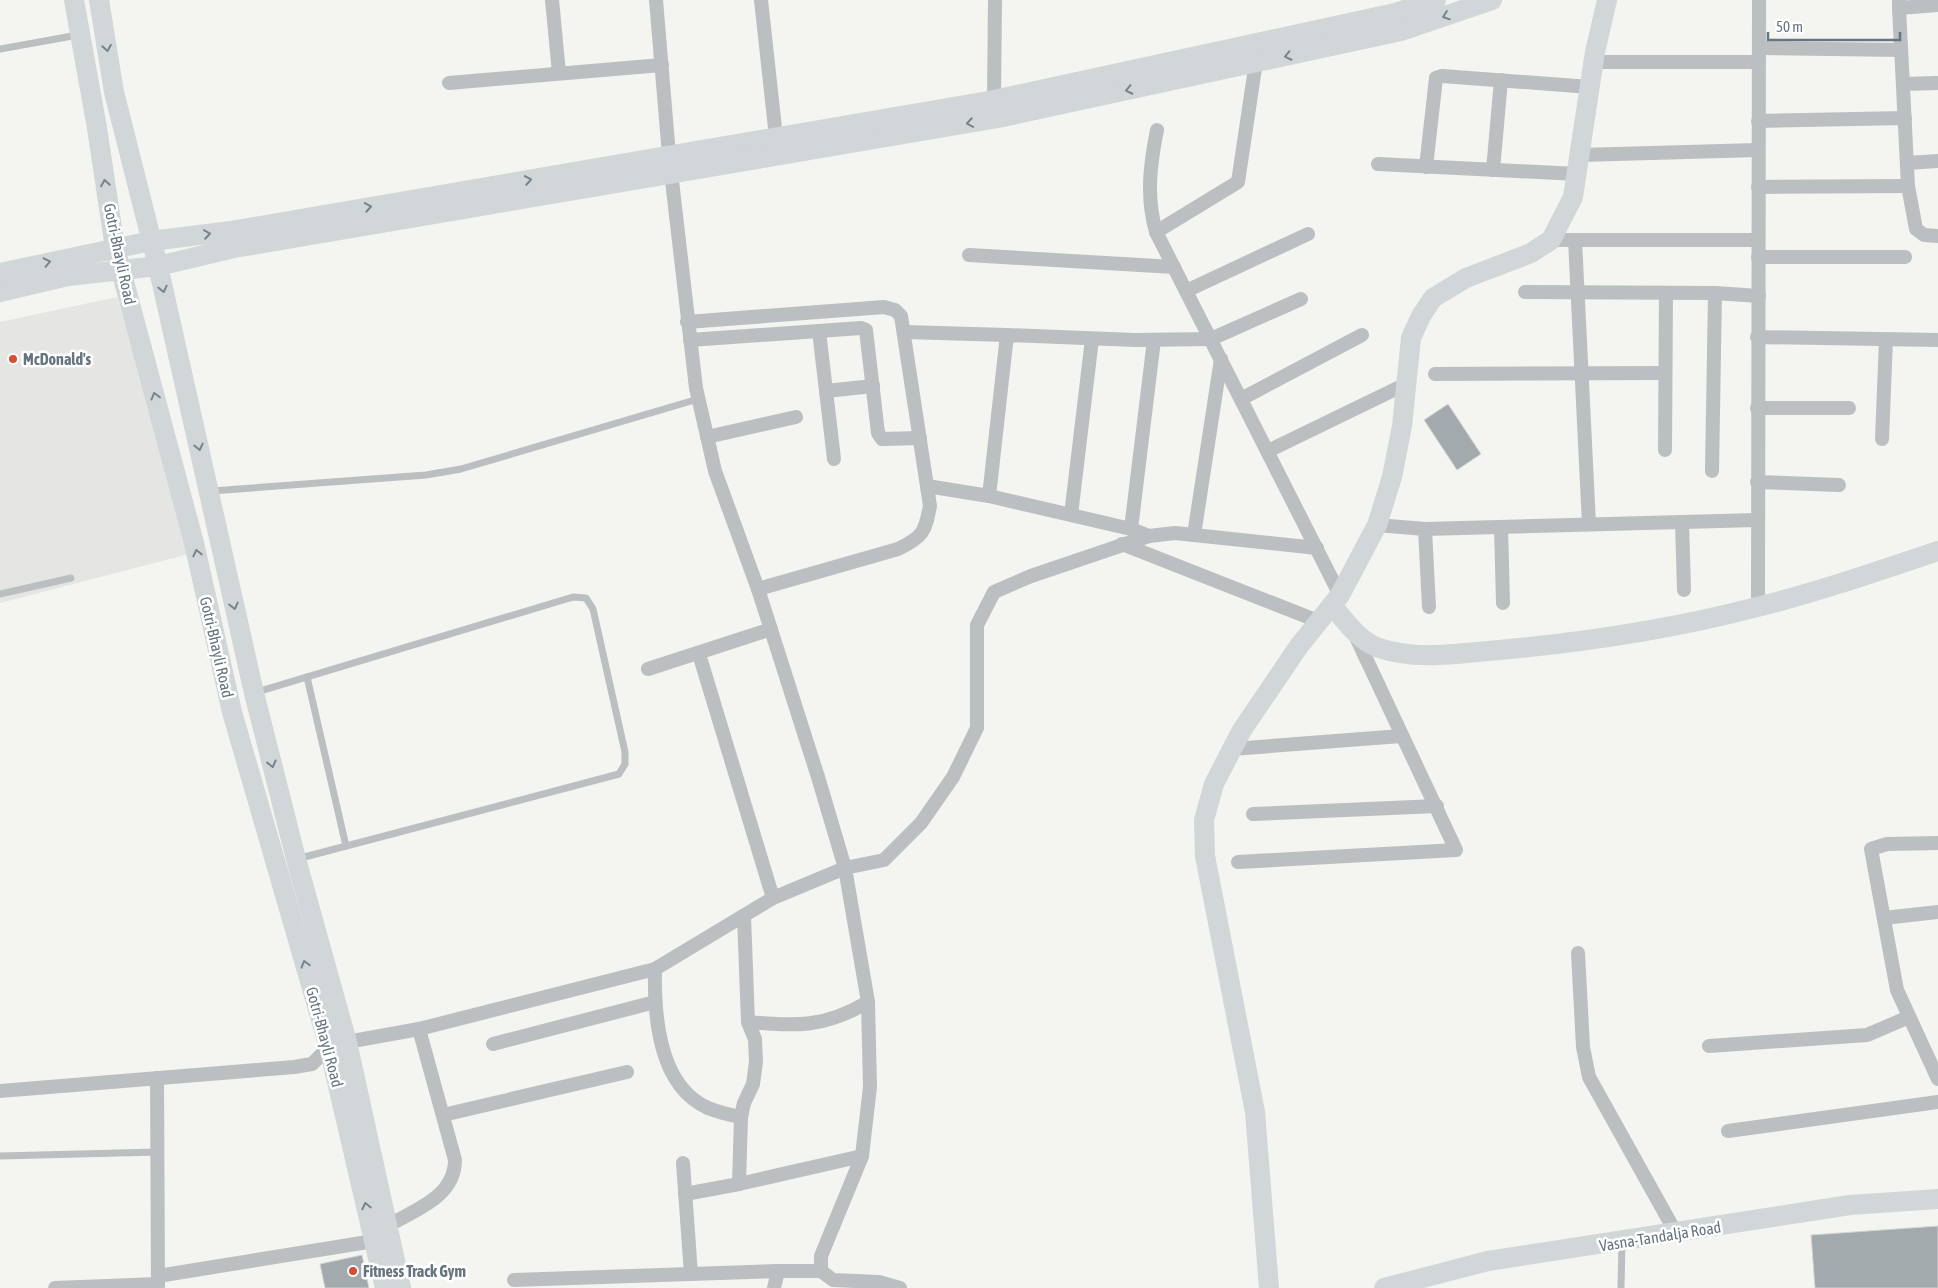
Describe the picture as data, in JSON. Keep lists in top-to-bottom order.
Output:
{
  "streets": {
    "street": ["Gotri-Bhayli Road", "Vasna-Tandalja Road"]
  },
  "places": ["McDonald's", "Fitness Track Gym"],
  "scale_bar": "50 m"
}
